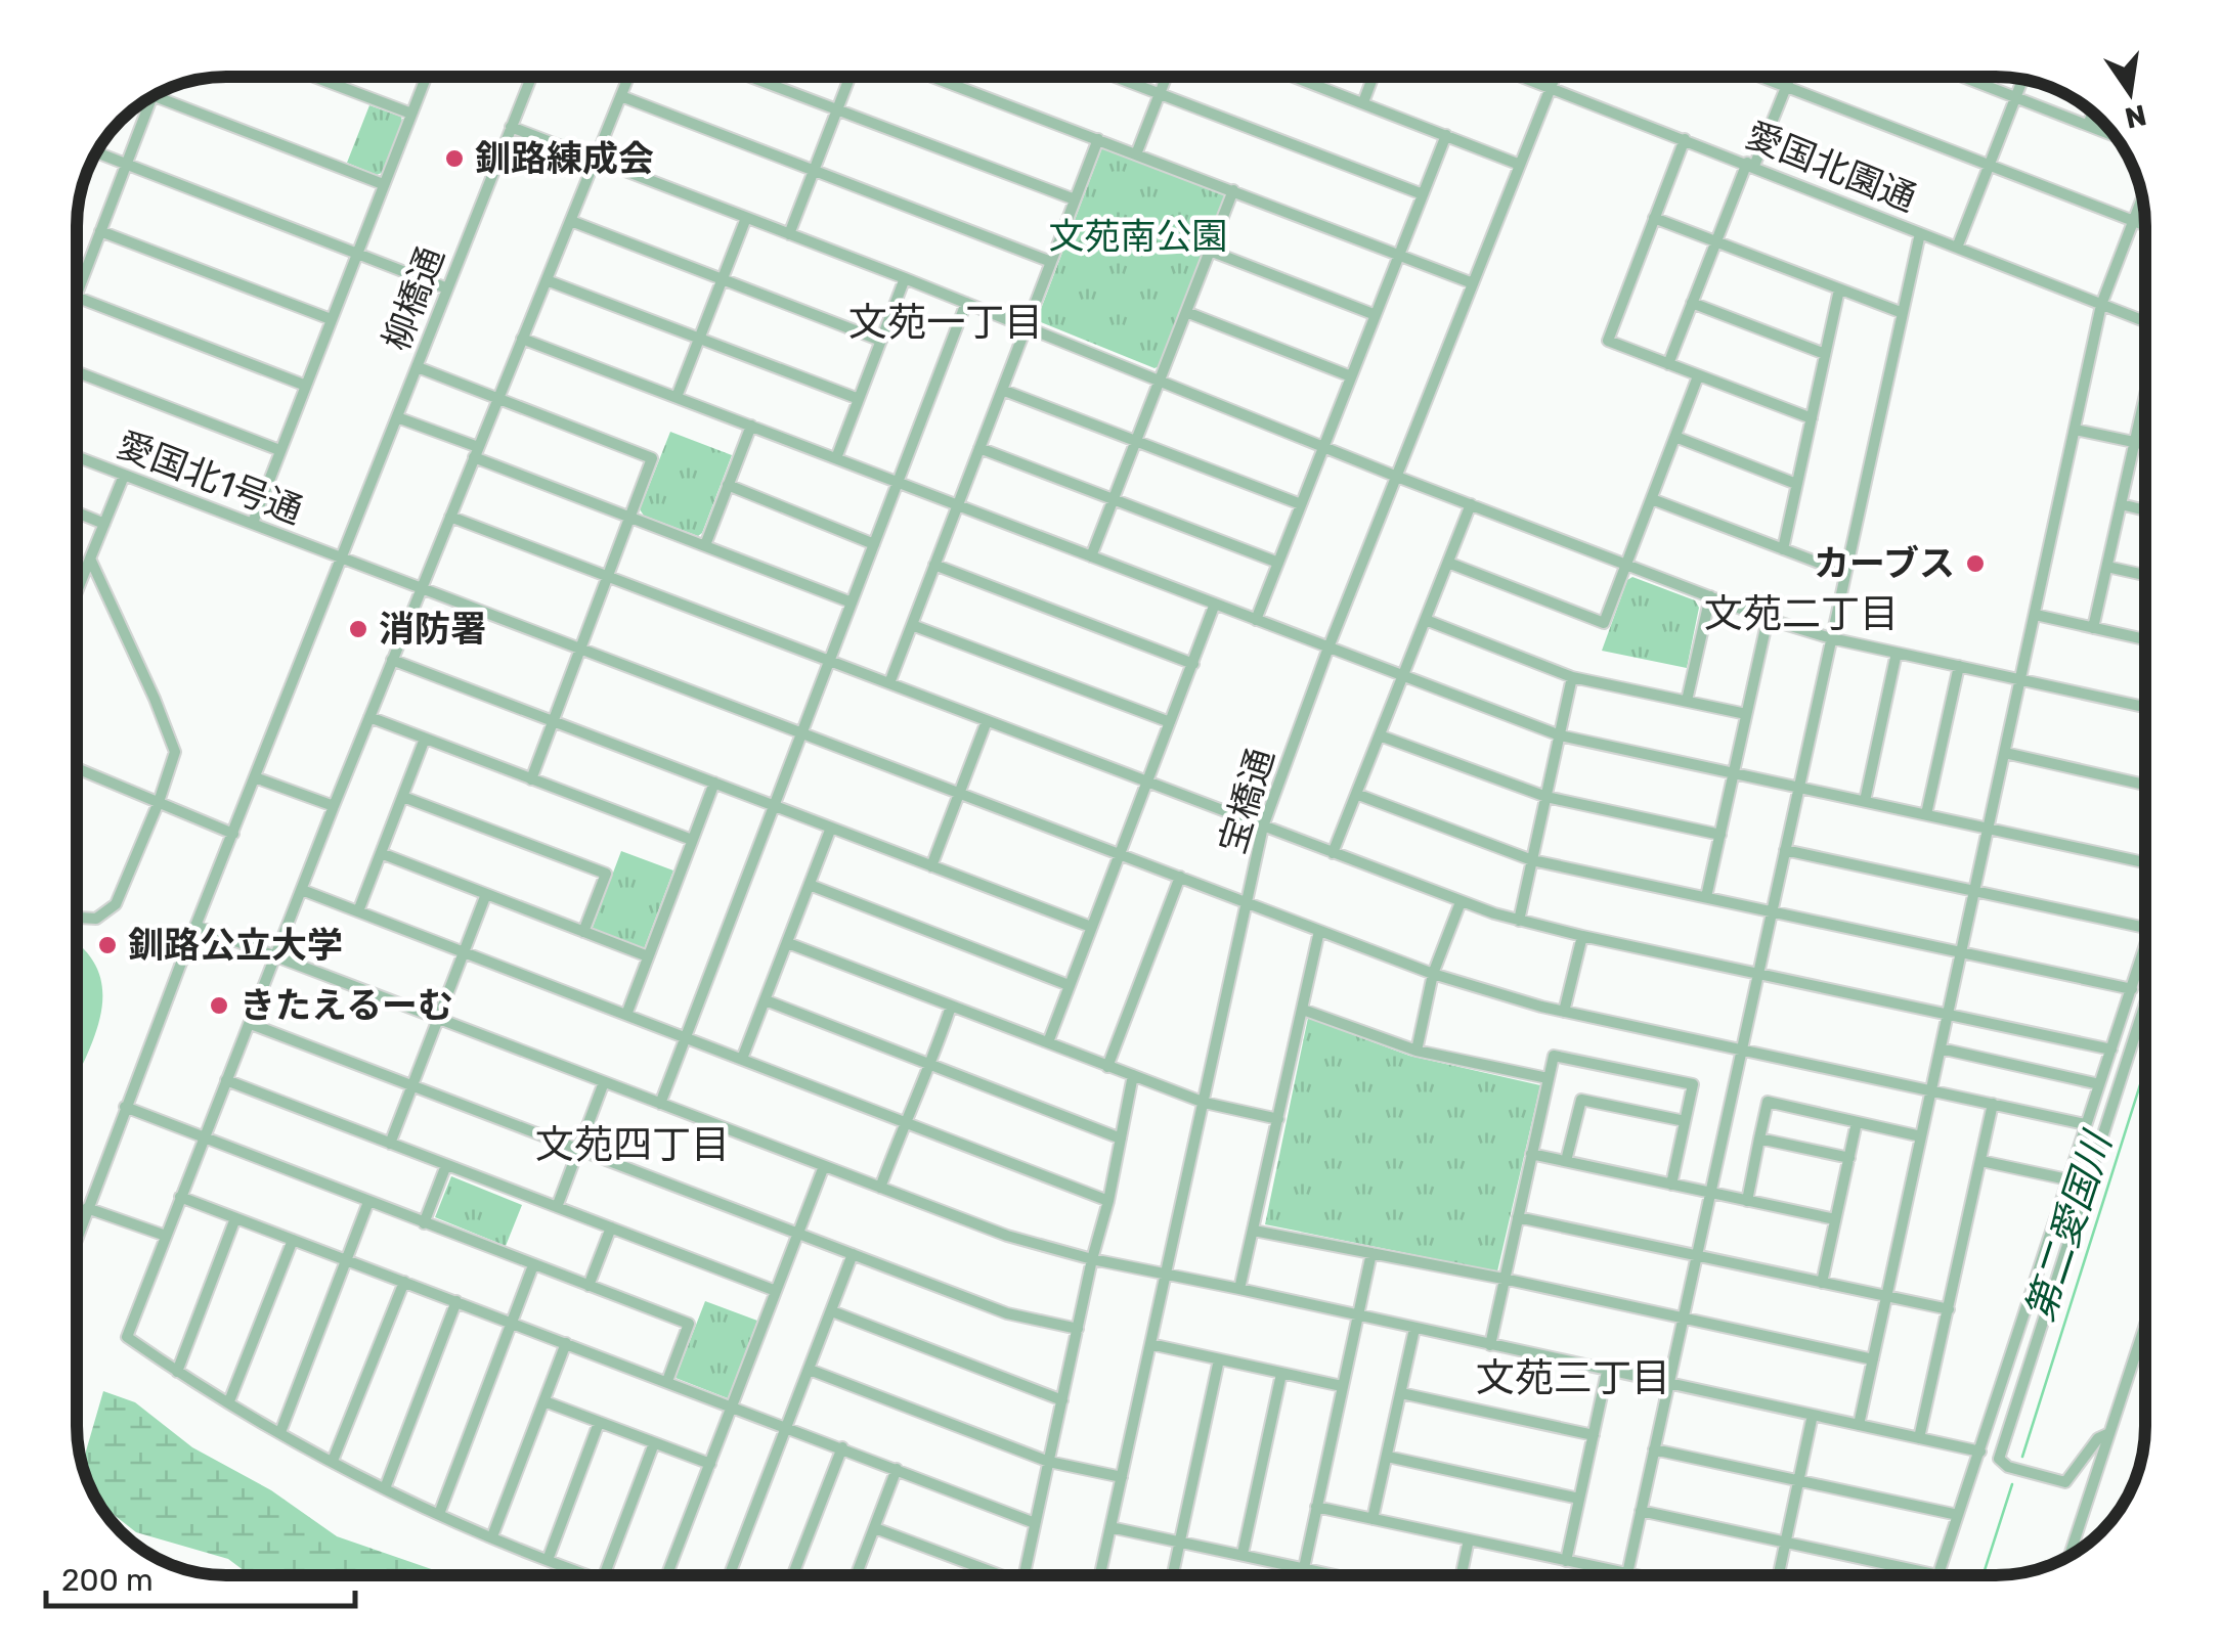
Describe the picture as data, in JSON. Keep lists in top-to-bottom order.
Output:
{
  "streets": {
    "street": [
      "愛国北園通",
      "柳橋通",
      "愛国北1号通",
      "宝橋通"
    ]
  },
  "crossings": [
    ["愛国北園通", "宝橋通"],
    ["柳橋通", "愛国北1号通"],
    ["愛国北1号通", "宝橋通"]
  ],
  "districts": [
    "文苑一丁目",
    "文苑二丁目",
    "文苑四丁目",
    "文苑三丁目"
  ],
  "water": ["第二愛国川"],
  "parks": ["文苑南公園"],
  "places": [
    "釧路練成会",
    "カーブス",
    "消防署",
    "釧路公立大学",
    "きたえるーむ"
  ],
  "scale_bar": "200 m",
  "north": "bottom"
}
